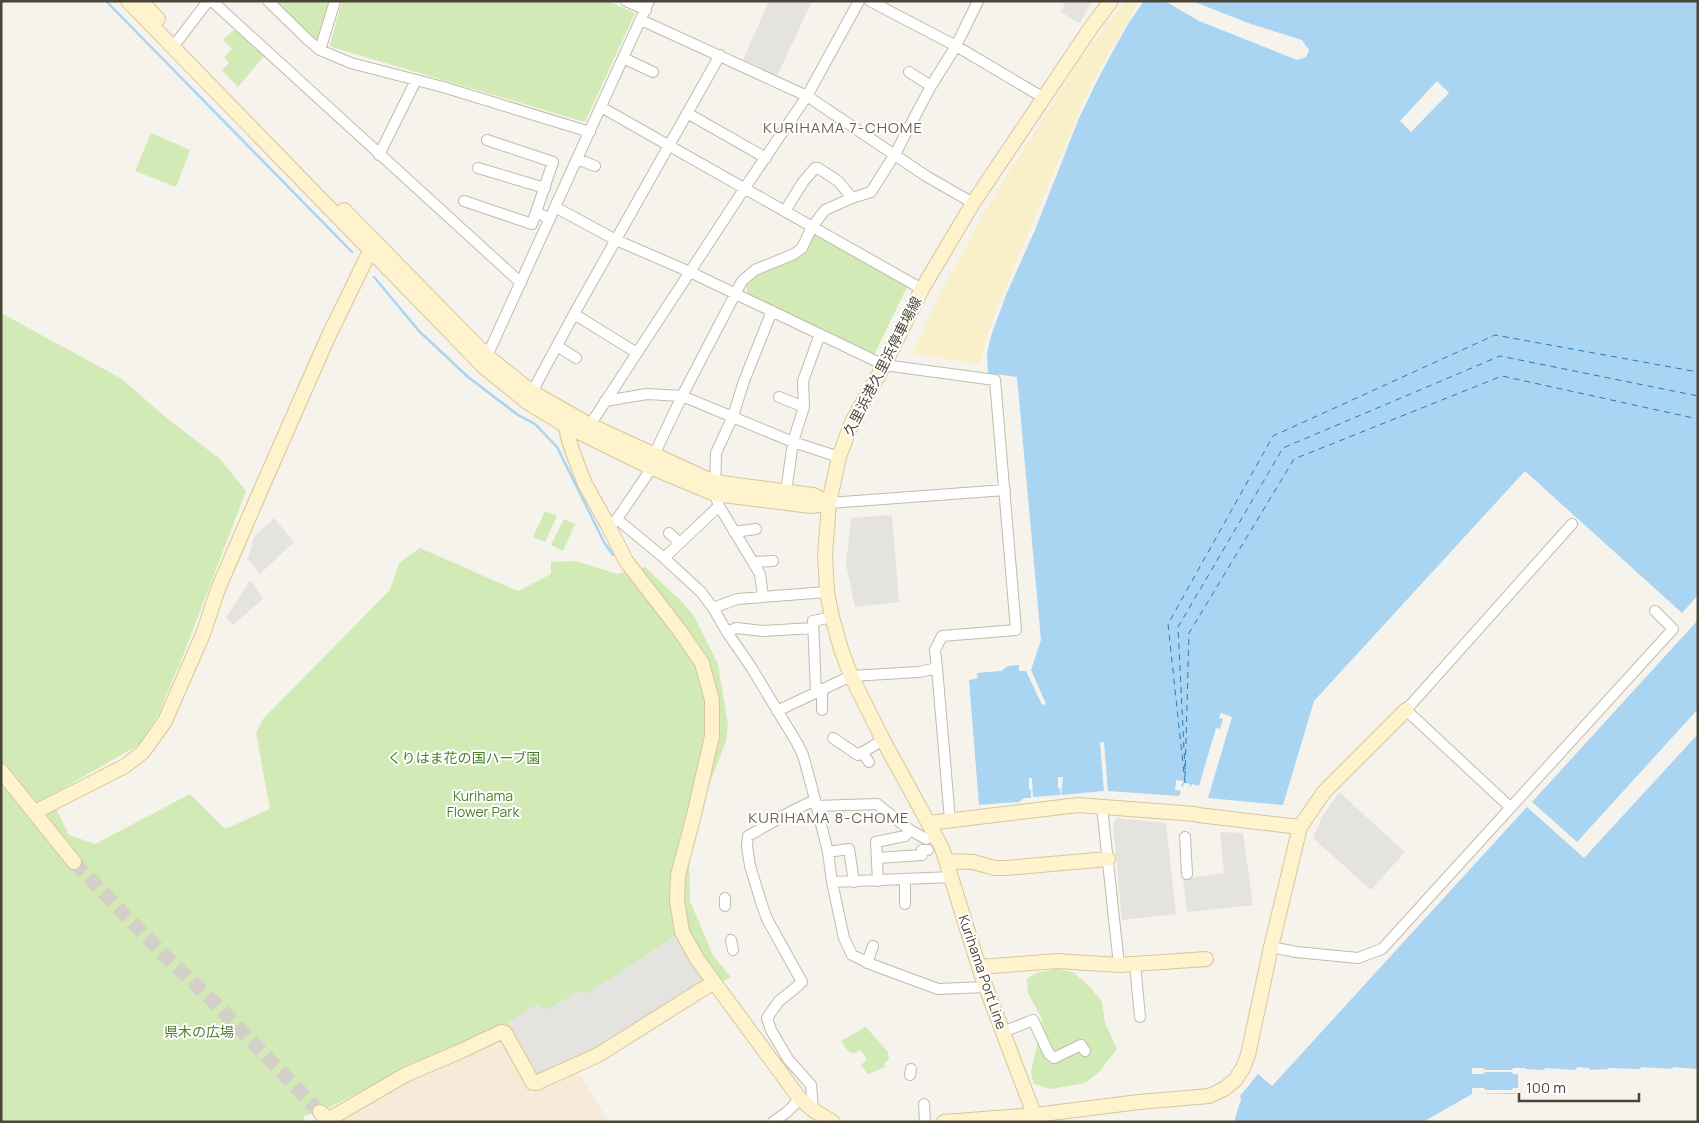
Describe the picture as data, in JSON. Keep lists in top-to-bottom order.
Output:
{
  "streets": {
    "street": ["久里浜港久里浜停車場線", "Kurihama Port Line"]
  },
  "crossings": [
    ["久里浜港久里浜停車場線", "Kurihama Port Line"]
  ],
  "districts": ["KURIHAMA 7-CHOME", "KURIHAMA 8-CHOME"],
  "parks": ["くりはま花の国ハーブ園", "Kurihama Flower Park", "県木の広場"],
  "scale_bar": "100 m"
}
